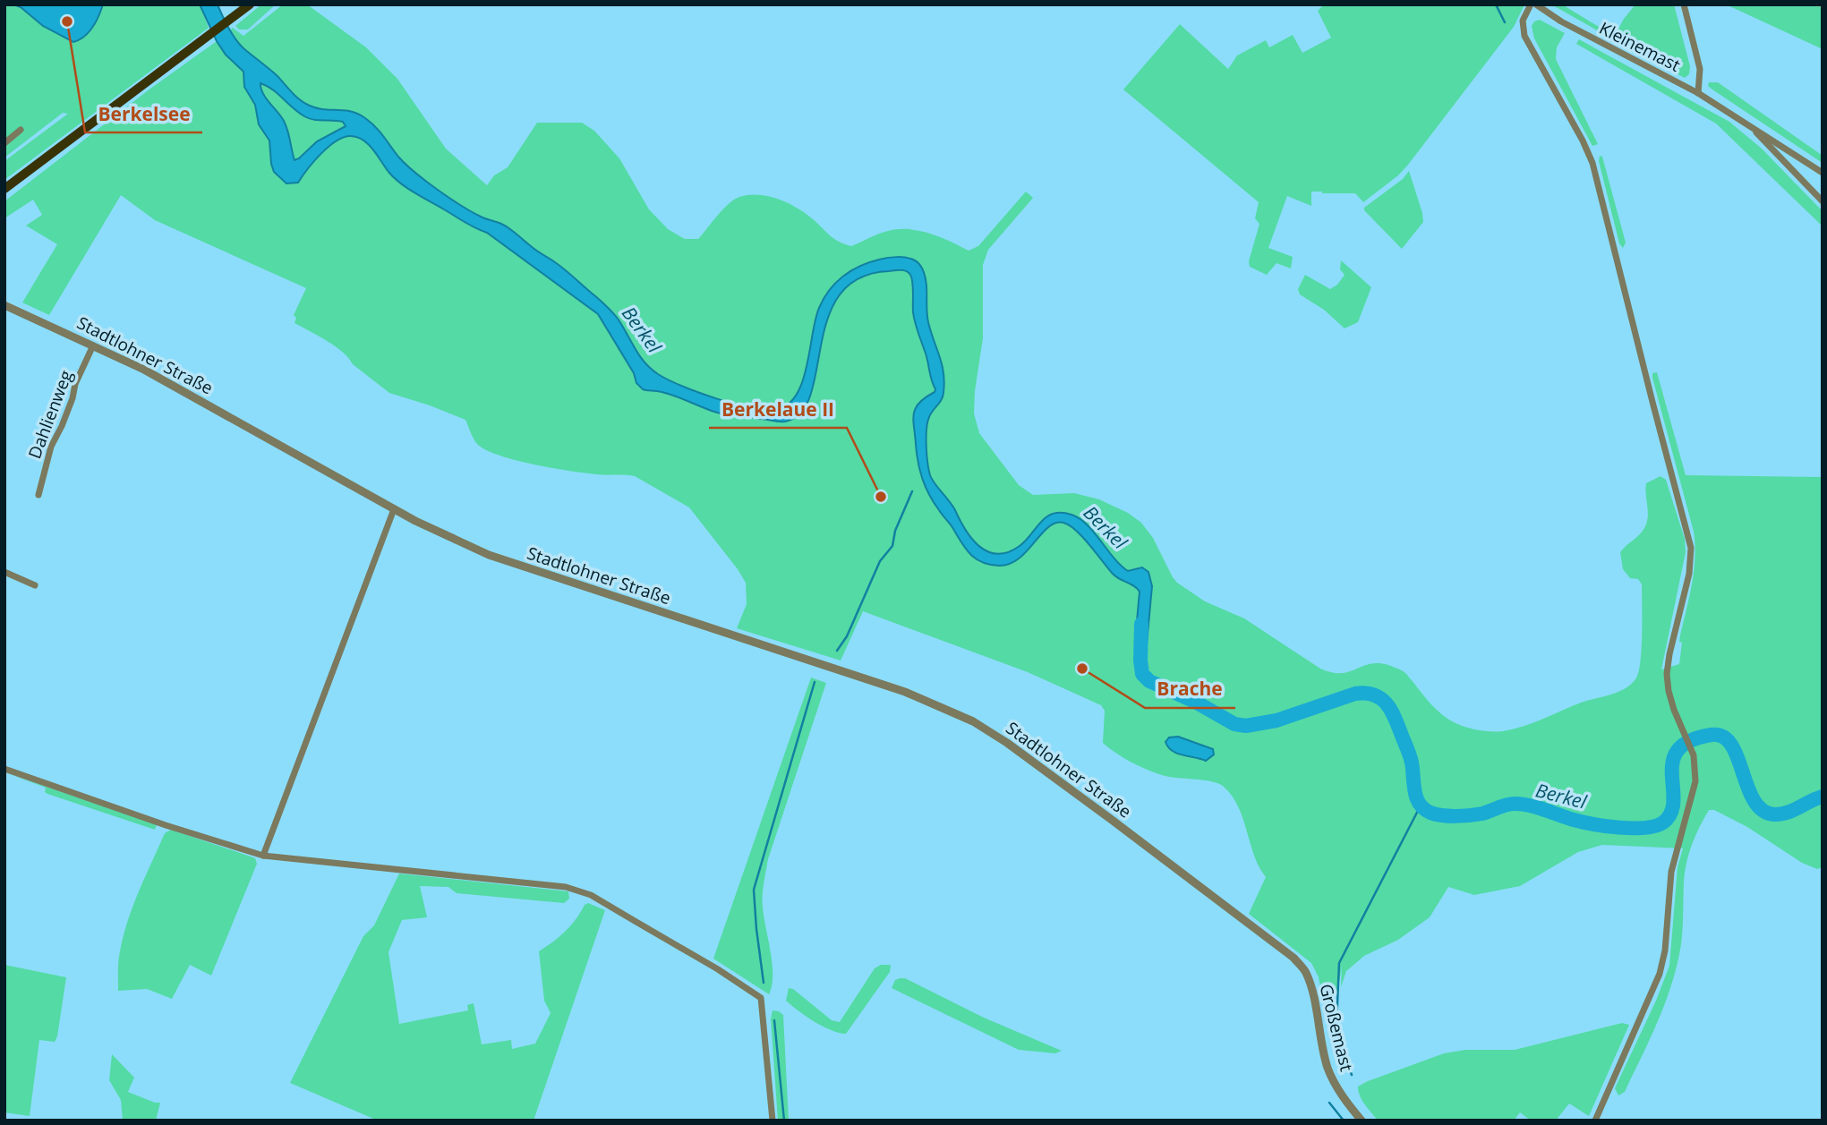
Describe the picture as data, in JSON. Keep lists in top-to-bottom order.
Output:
{
  "streets": {
    "street": [
      "Kleinemast",
      "Stadtlohner Straße",
      "Dahlienweg",
      "Großemast"
    ]
  },
  "crossings": [
    ["Stadtlohner Straße", "Dahlienweg"],
    ["Stadtlohner Straße", "Großemast"]
  ],
  "water": ["Berkel"],
  "places": ["Berkelsee", "Berkelaue II", "Brache"]
}
